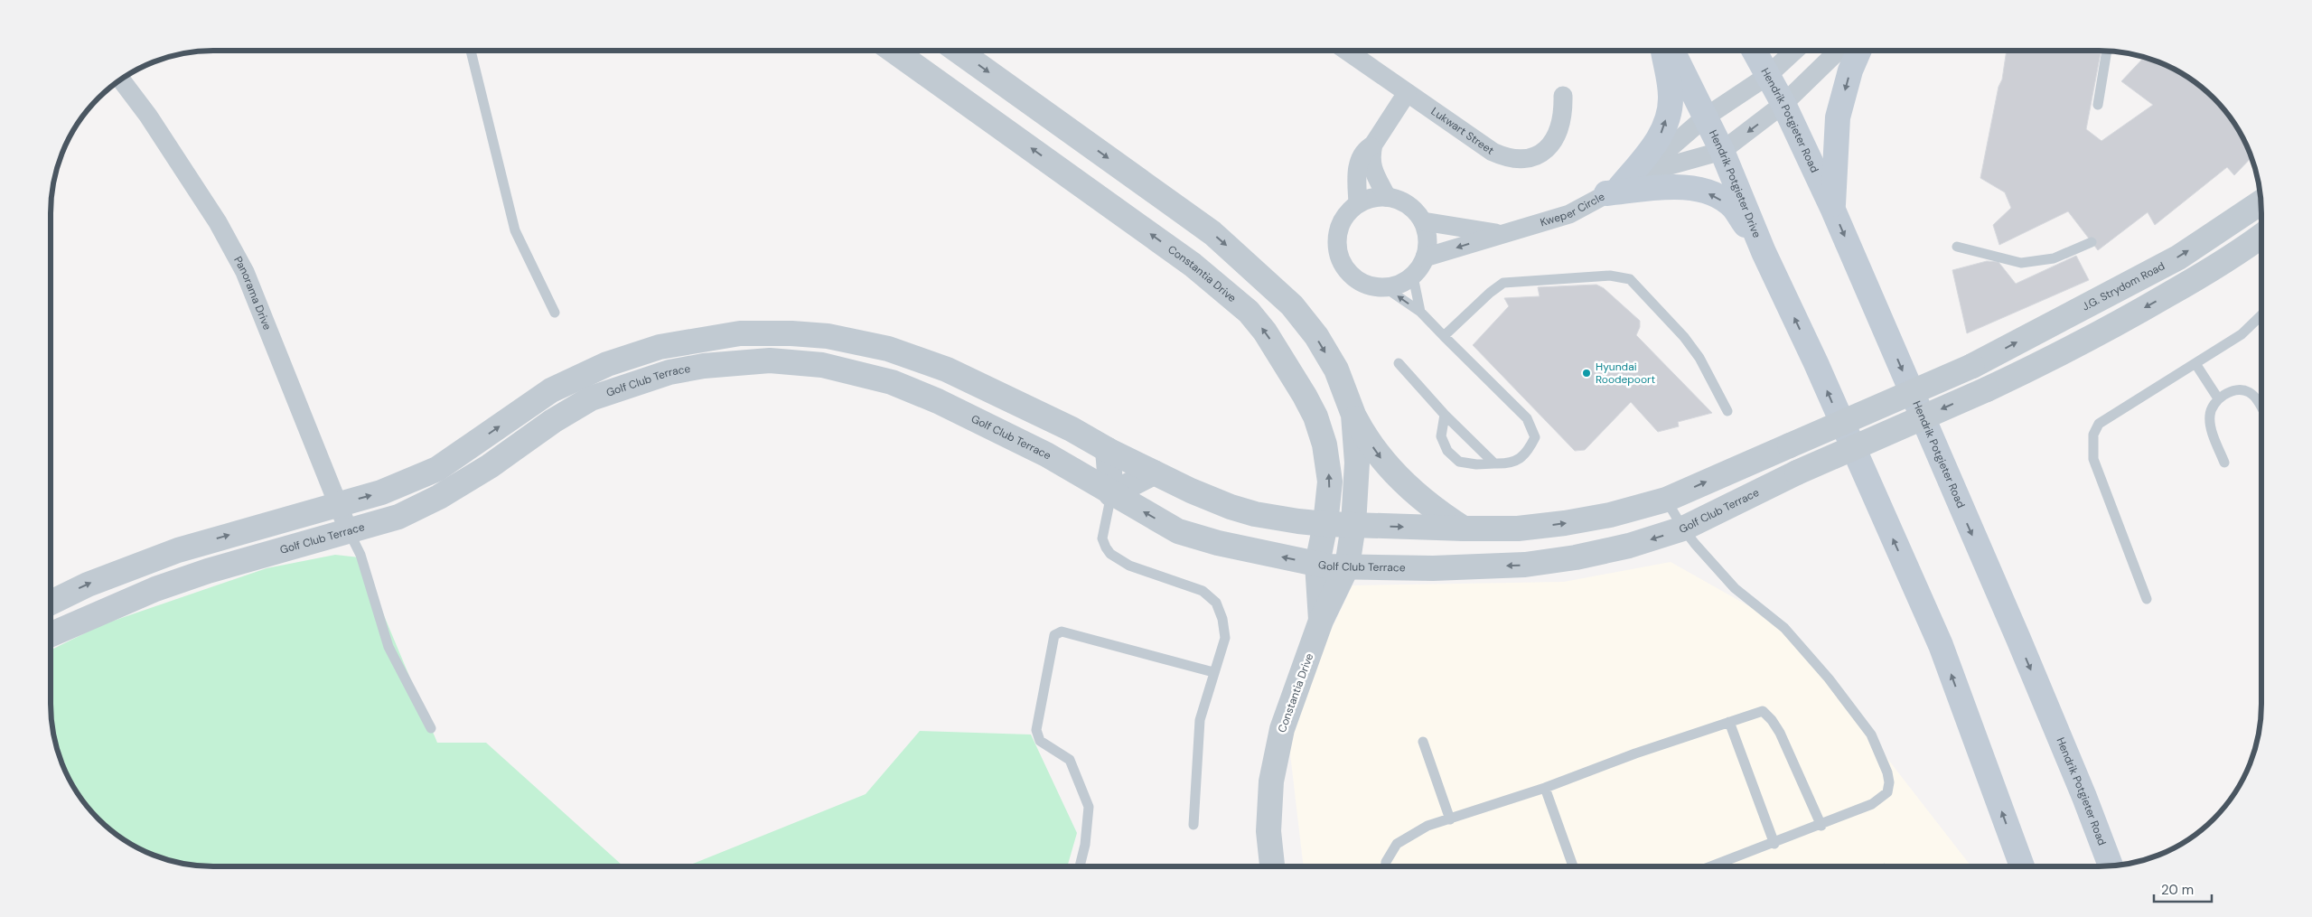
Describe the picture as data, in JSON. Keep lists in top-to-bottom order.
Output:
{
  "streets": {
    "main road": ["Hendrik Potgieter Road", "Hendrik Potgieter Drive"],
    "street": [
      "Lukwart Street",
      "Kweper Circle",
      "Constantia Drive",
      "J.G. Strydom Road",
      "Panorama Drive",
      "Golf Club Terrace"
    ]
  },
  "crossings": [
    ["Hendrik Potgieter Road", "Kweper Circle"],
    ["Hendrik Potgieter Drive", "Kweper Circle"],
    ["Constantia Drive", "Golf Club Terrace"],
    ["Panorama Drive", "Golf Club Terrace"]
  ],
  "one_way": ["J.G. Strydom Road"],
  "places": ["Hyundai Roodepoort"],
  "scale_bar": "20 m"
}
